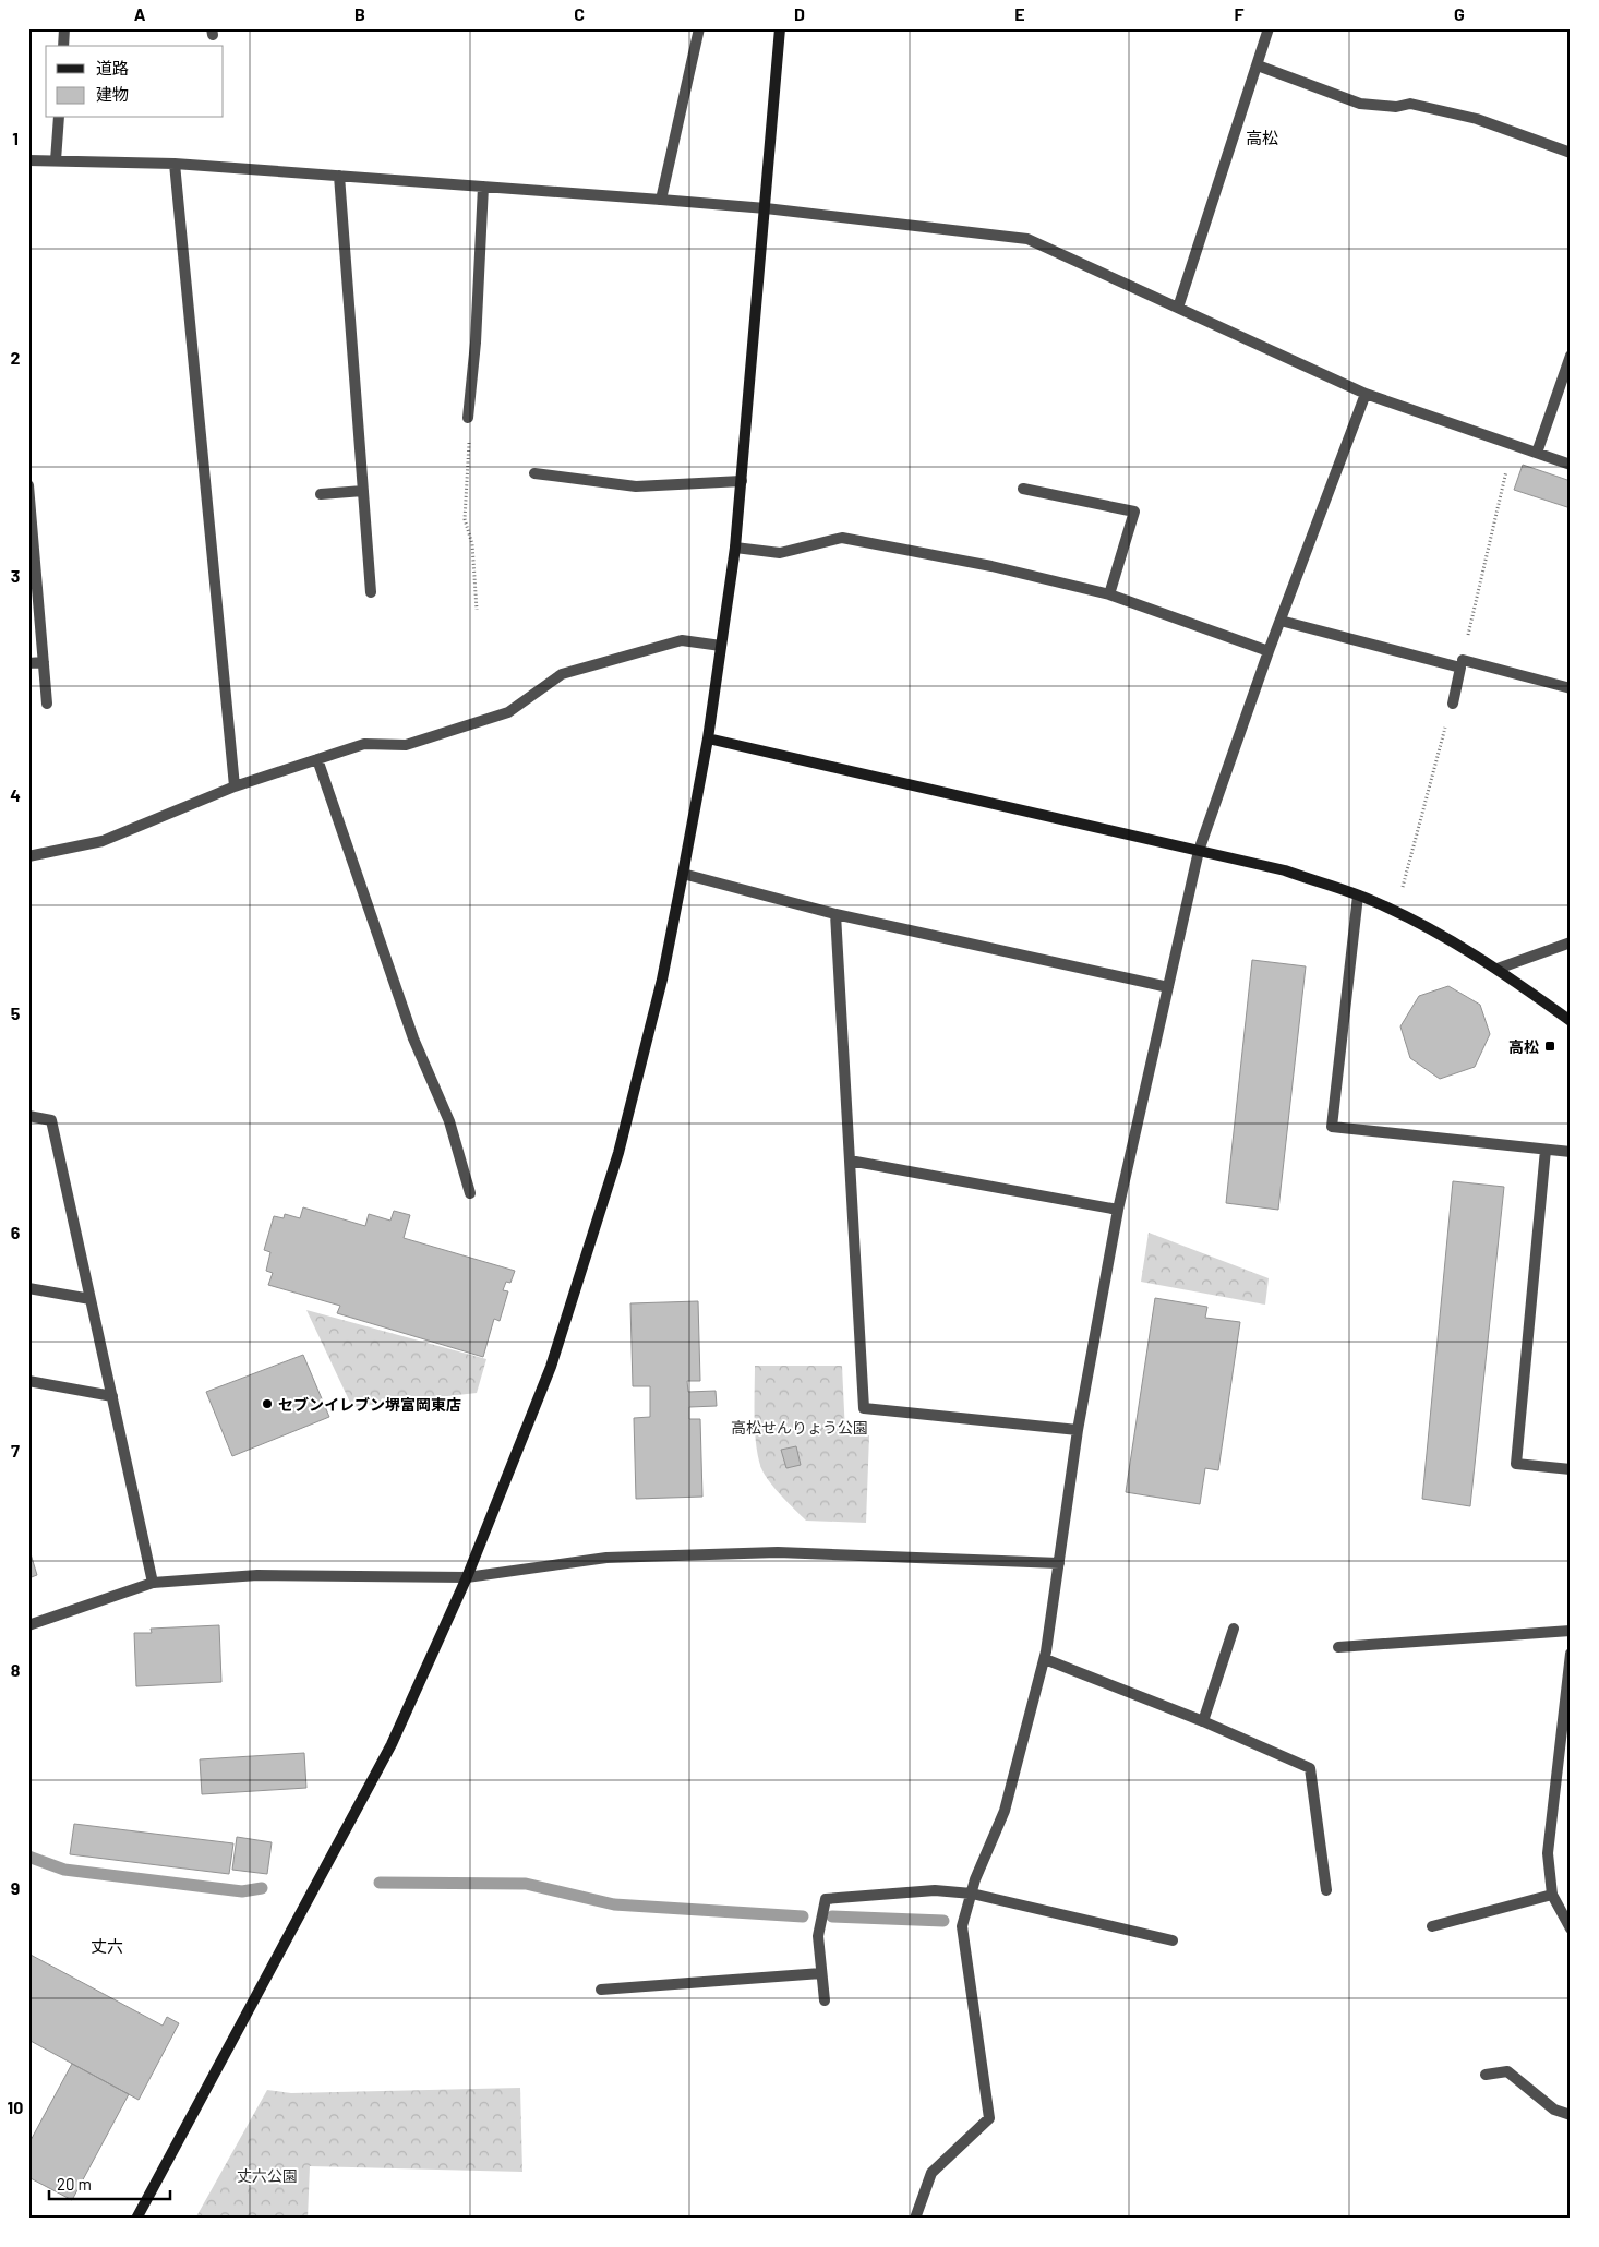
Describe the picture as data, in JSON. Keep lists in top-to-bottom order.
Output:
{
  "districts": ["高松", "丈六"],
  "parks": ["高松せんりょう公園", "丈六公園"],
  "places": {
    "transit": ["高松"],
    "other": ["セブンイレブン堺富岡東店"]
  },
  "legend": ["道路", "建物"],
  "scale_bar": "20 m",
  "grid": {
    "columns": [
      "A",
      "B",
      "C",
      "D",
      "E",
      "F",
      "G"
    ],
    "rows": [
      "1",
      "2",
      "3",
      "4",
      "5",
      "6",
      "7",
      "8",
      "9",
      "10"
    ]
  }
}
